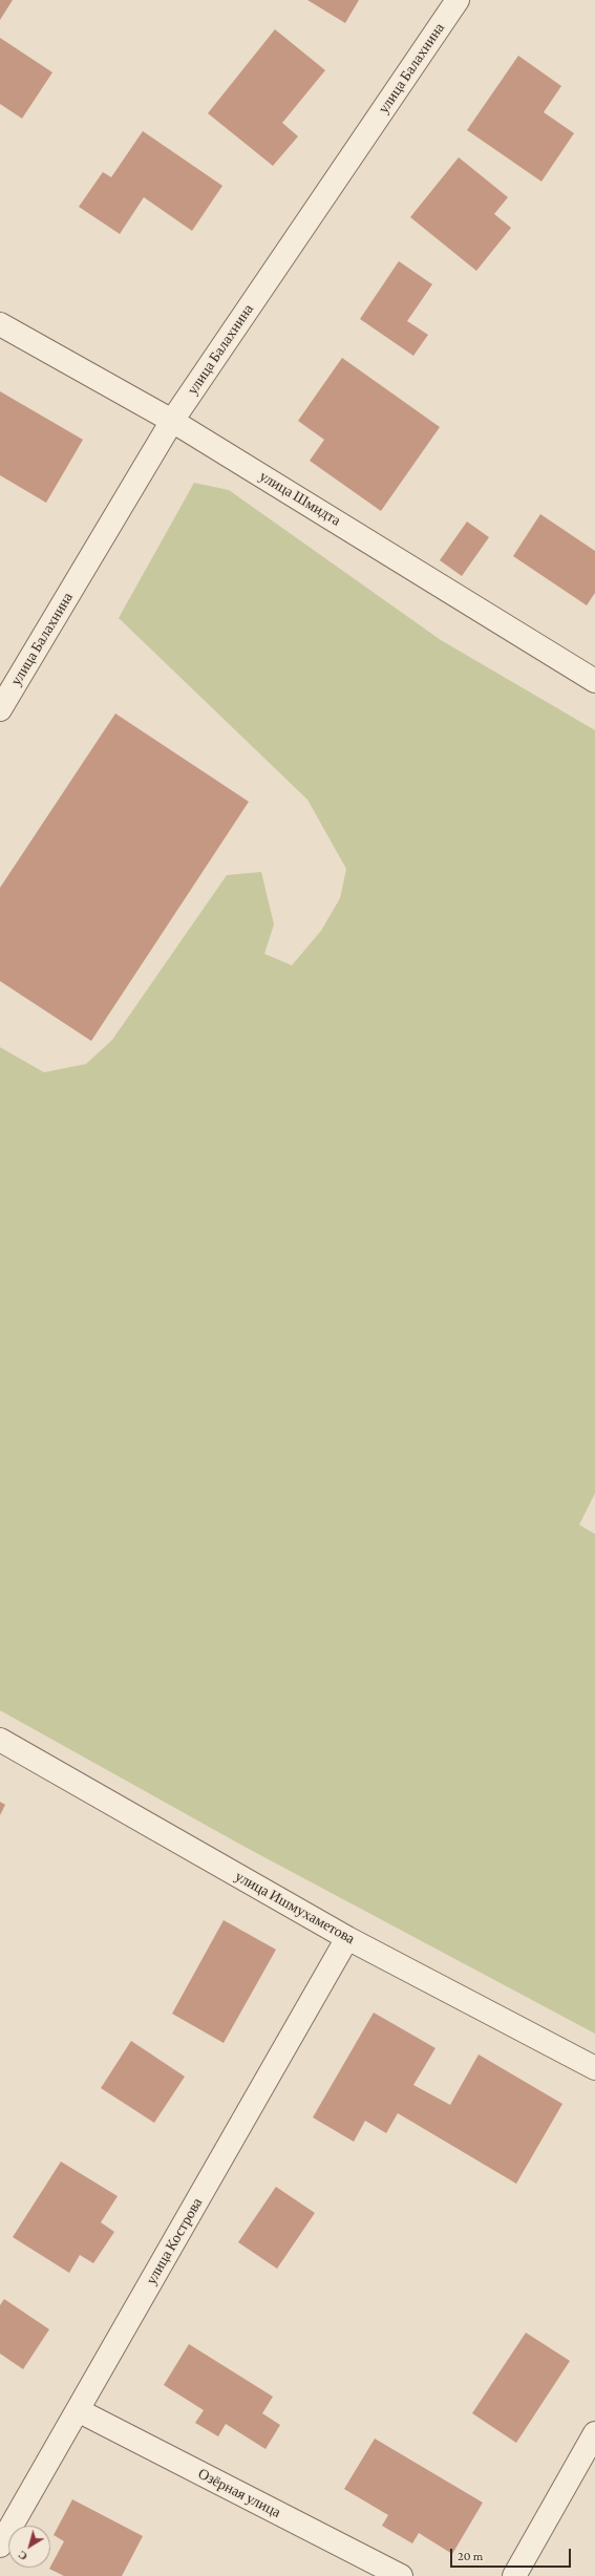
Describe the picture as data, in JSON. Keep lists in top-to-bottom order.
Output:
{
  "streets": {
    "street": [
      "улица Балахнина",
      "улица Шмидта",
      "улица Ишмухаметова",
      "улица Кострова",
      "Озёрная улица"
    ]
  },
  "crossings": [
    ["улица Балахнина", "улица Шмидта"],
    ["улица Ишмухаметова", "улица Кострова"],
    ["улица Кострова", "Озёрная улица"]
  ],
  "scale_bar": "20 m",
  "north": "bottom left"
}
